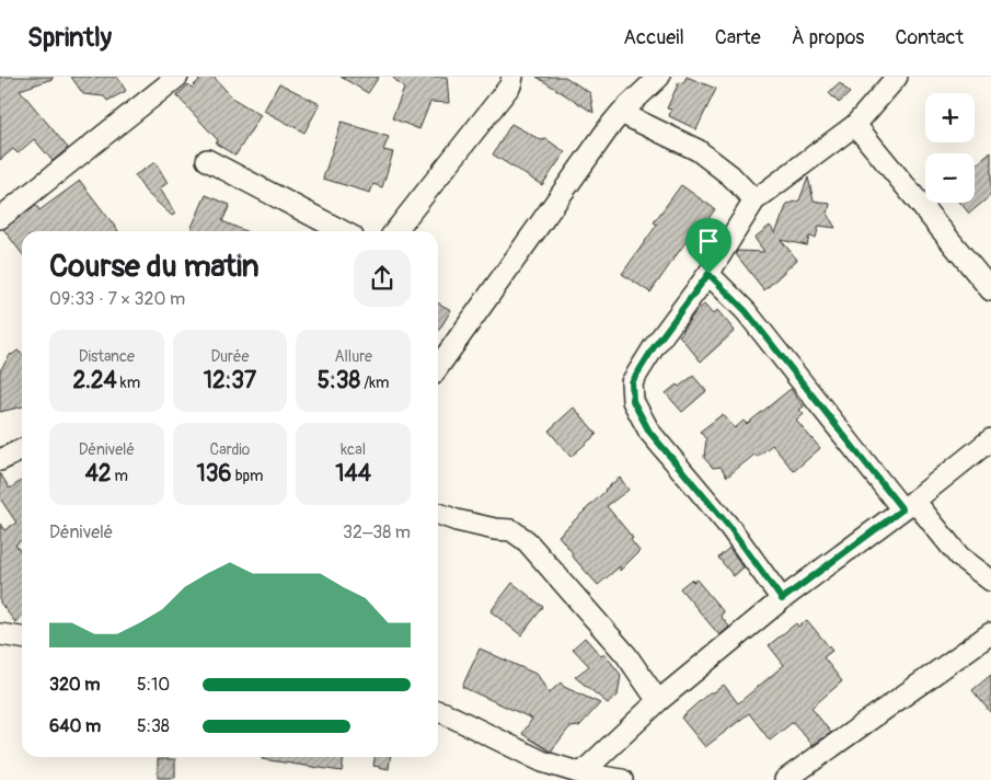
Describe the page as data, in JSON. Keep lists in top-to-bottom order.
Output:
{
  "page": {
    "header": "Sprintly",
    "nav": [
      "Accueil",
      "Carte",
      "À propos",
      "Contact"
    ],
    "map_buttons": ["+", "−"],
    "heading": ["Course du matin", "09:33 · 7 × 320 m"],
    "stats": [
      ["Distance", "2.24 km"],
      ["Durée", "12:37"],
      ["Allure", "5:38 /km"],
      ["Dénivelé", "42 m"],
      ["Cardio", "136 bpm"],
      ["kcal", "144"]
    ],
    "chart": ["Dénivelé", "32–38 m"],
    "list": [
      {
        "name": "320 m",
        "note": "5:10"
      },
      {
        "name": "640 m",
        "note": "5:38"
      }
    ]
  }
}
